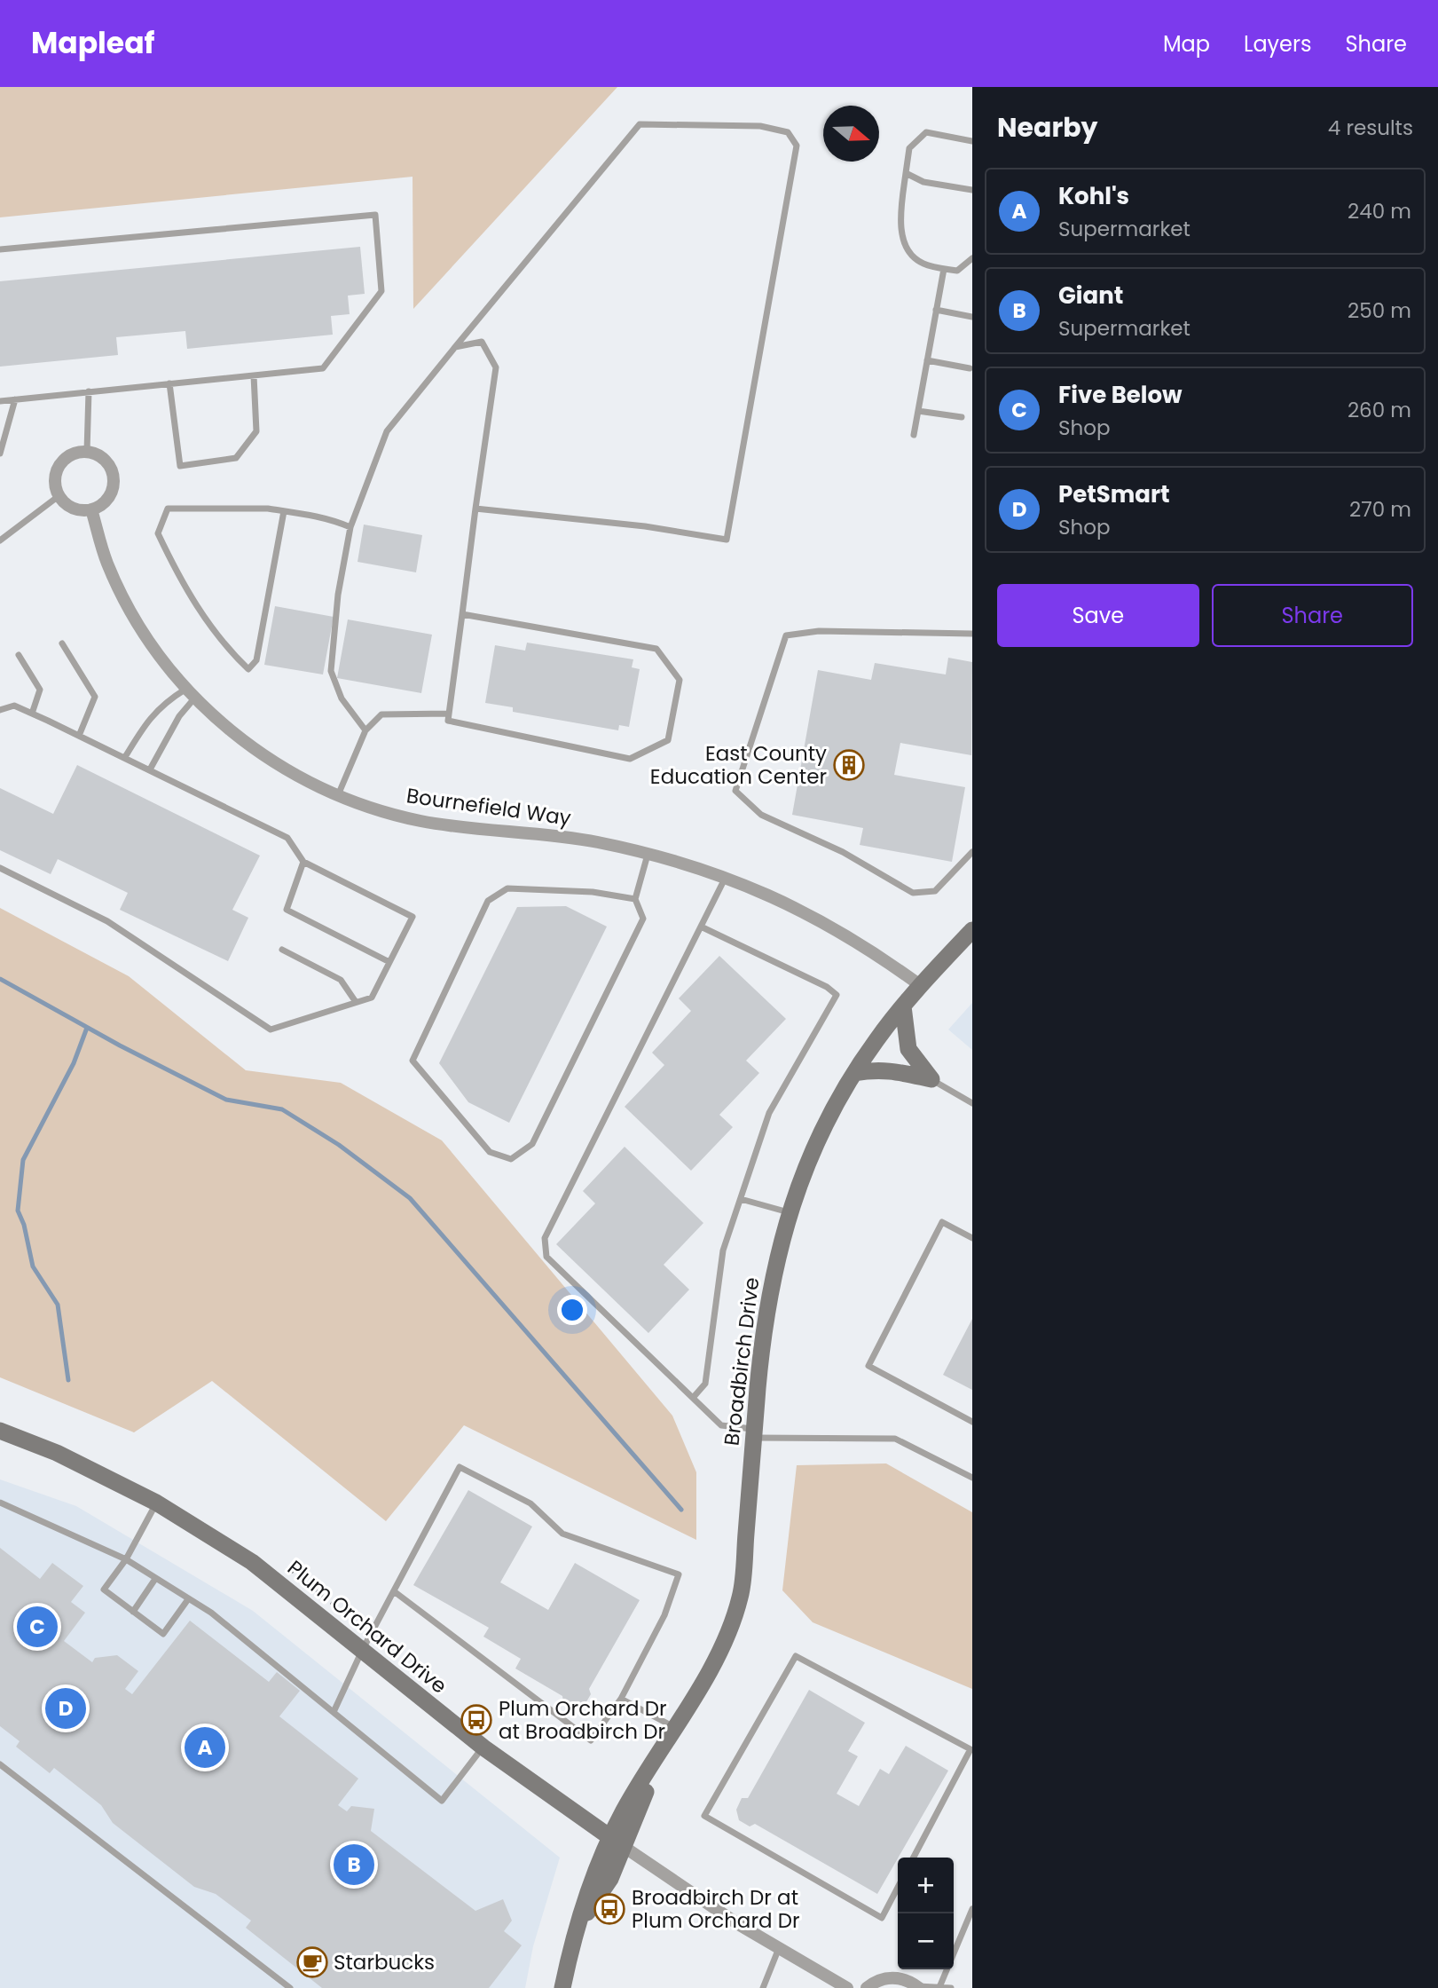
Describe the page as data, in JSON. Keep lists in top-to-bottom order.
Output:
{
  "streets": {
    "street": ["Bournefield Way", "Broadbirch Drive", "Plum Orchard Drive"]
  },
  "crossings": [
    ["Bournefield Way", "Broadbirch Drive"],
    ["Broadbirch Drive", "Plum Orchard Drive"]
  ],
  "places": {
    "building": ["East County Education Center"],
    "bus stop": ["Plum Orchard Dr at Broadbirch Dr", "Broadbirch Dr at Plum Orchard Dr"],
    "cafe": ["Starbucks"]
  },
  "north": "right",
  "page": {
    "header": "Mapleaf",
    "nav": ["Map", "Layers", "Share"],
    "heading": ["Nearby", "4 results"],
    "list": [
      {
        "mark": "A",
        "name": "Kohl's",
        "note": "Supermarket",
        "value": "240 m"
      },
      {
        "mark": "B",
        "name": "Giant",
        "note": "Supermarket",
        "value": "250 m"
      },
      {
        "mark": "C",
        "name": "Five Below",
        "note": "Shop",
        "value": "260 m"
      },
      {
        "mark": "D",
        "name": "PetSmart",
        "note": "Shop",
        "value": "270 m"
      }
    ],
    "buttons": ["Save", "Share"],
    "pins": [
      "C",
      "D",
      "A",
      "B"
    ],
    "map_buttons": ["+", "−"]
  }
}
